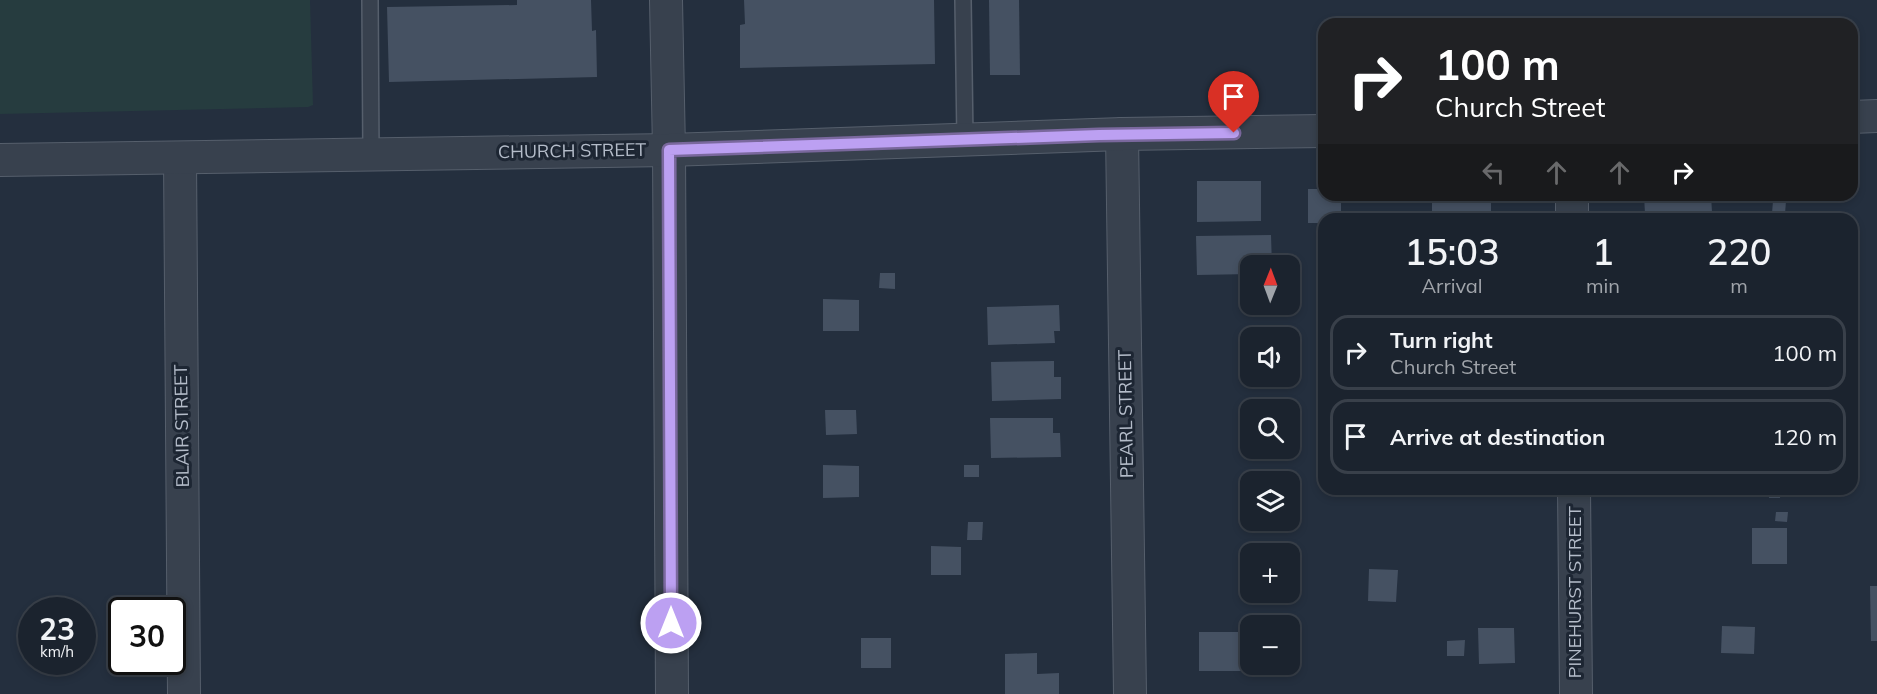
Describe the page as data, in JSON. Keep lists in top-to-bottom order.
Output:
{
  "streets": {
    "street": [
      "CHURCH STREET",
      "PEARL STREET",
      "BLAIR STREET",
      "PINEHURST STREET"
    ]
  },
  "crossings": [
    ["CHURCH STREET", "PEARL STREET"],
    ["CHURCH STREET", "BLAIR STREET"]
  ],
  "north": "top",
  "page": {
    "turn": ["100 m", "Church Street"],
    "eta": [
      "15:03",
      "Arrival",
      "1",
      "min",
      "220",
      "m"
    ],
    "map_buttons": ["+", "−"],
    "list": [
      {
        "name": "Turn right",
        "note": "Church Street",
        "value": "100 m"
      },
      {
        "name": "Arrive at destination",
        "value": "120 m"
      }
    ],
    "speed": "23 km/h",
    "limit": "30"
  }
}
